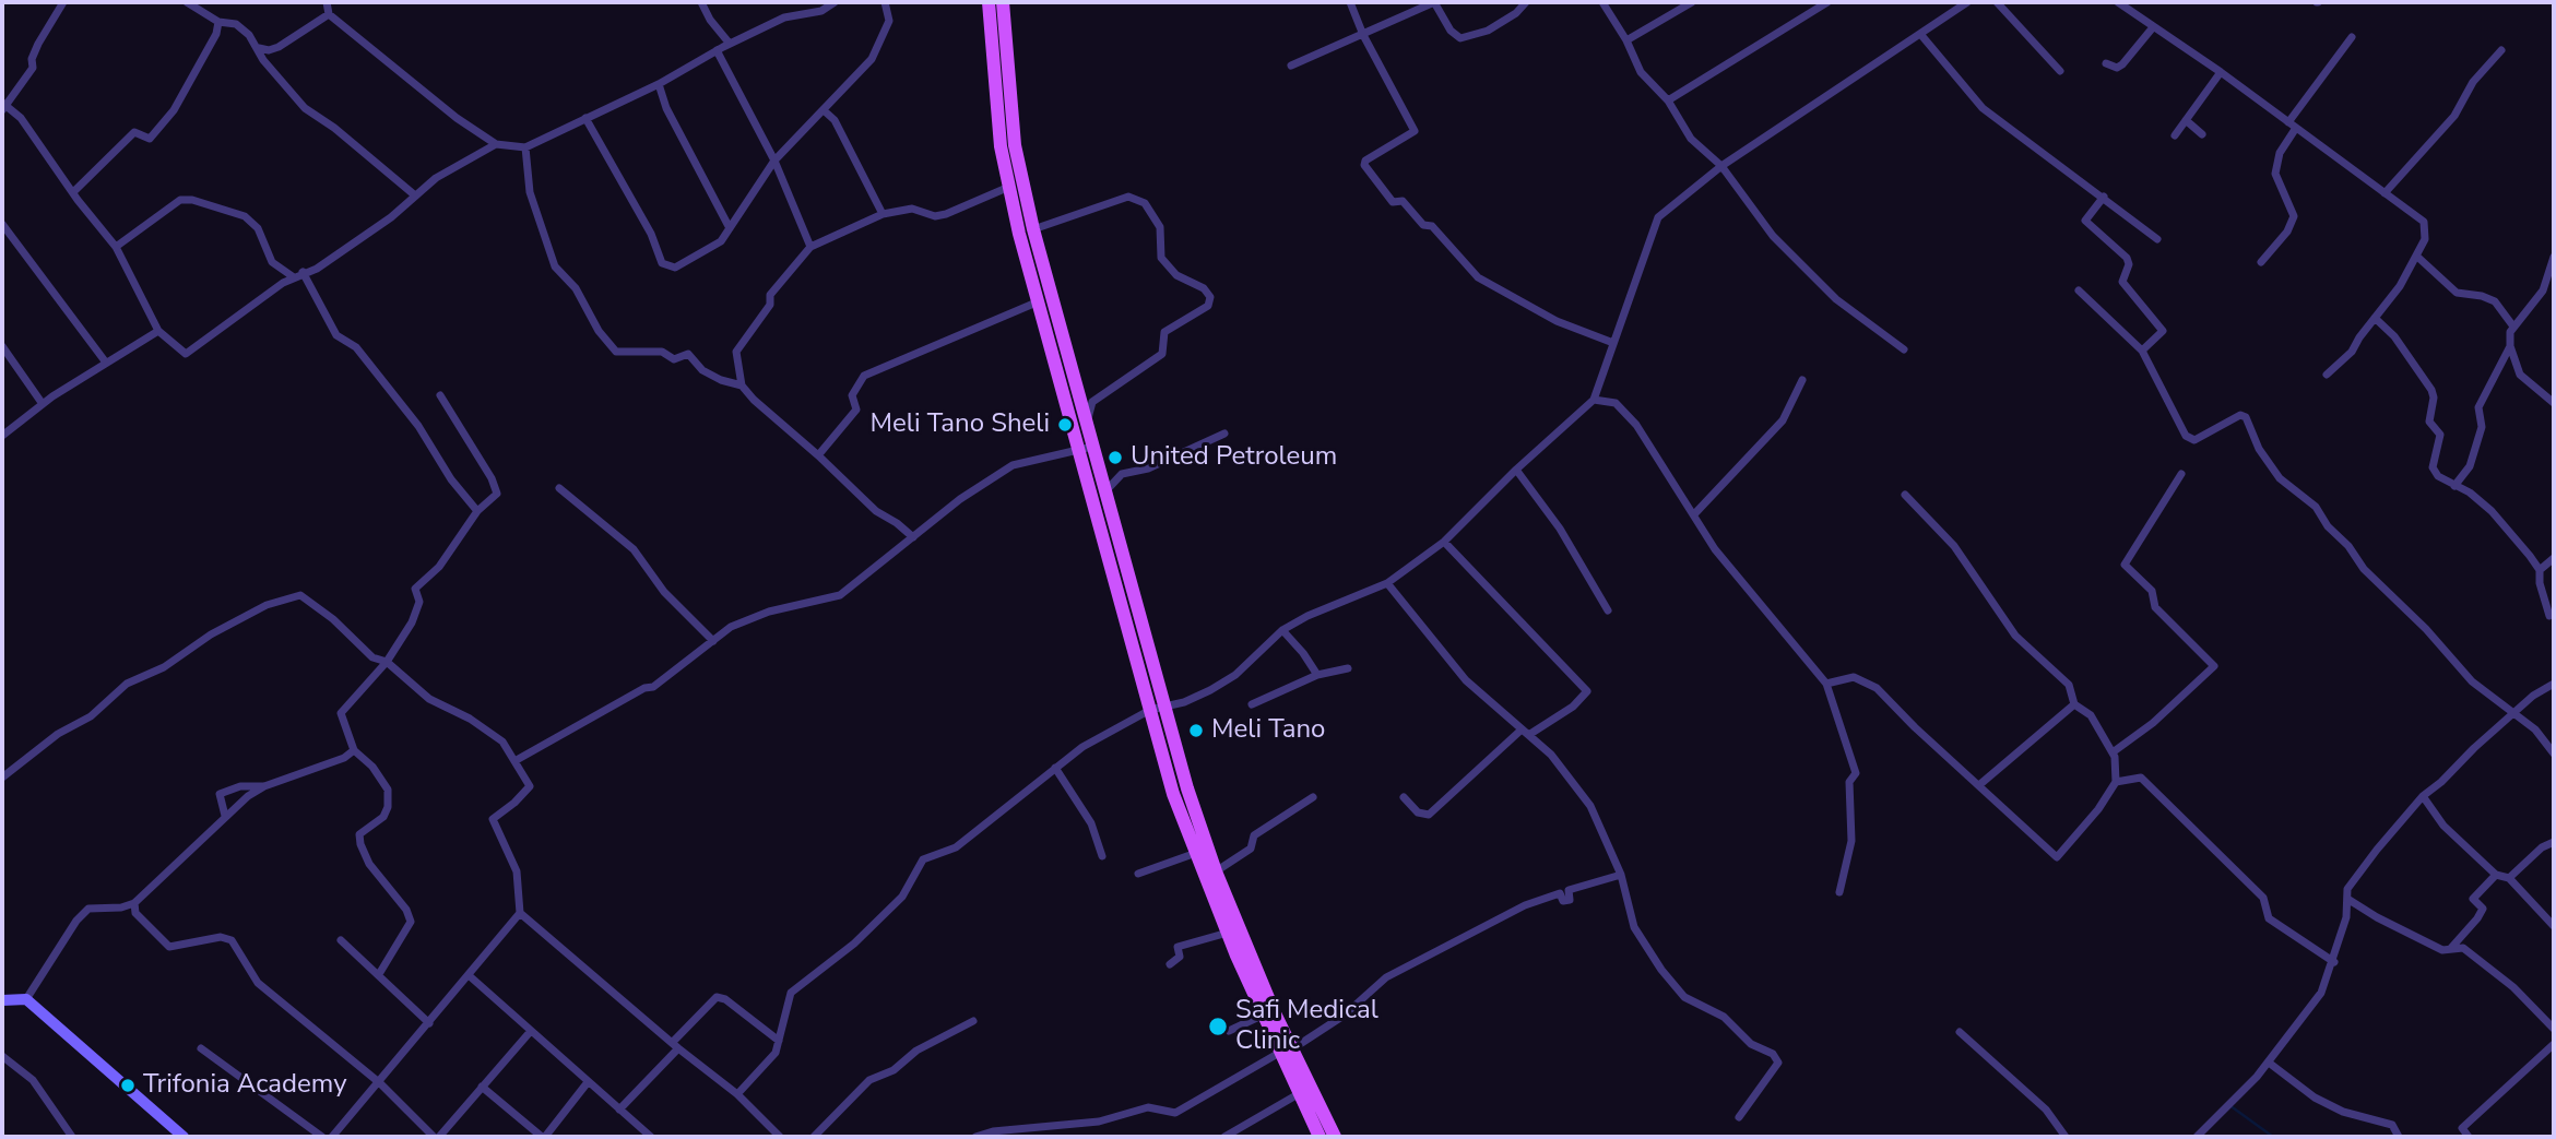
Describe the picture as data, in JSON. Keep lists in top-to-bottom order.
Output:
{
  "places": [
    "Meli Tano Sheli",
    "United Petroleum",
    "Meli Tano",
    "Safi Medical Clinic",
    "Trifonia Academy"
  ]
}
